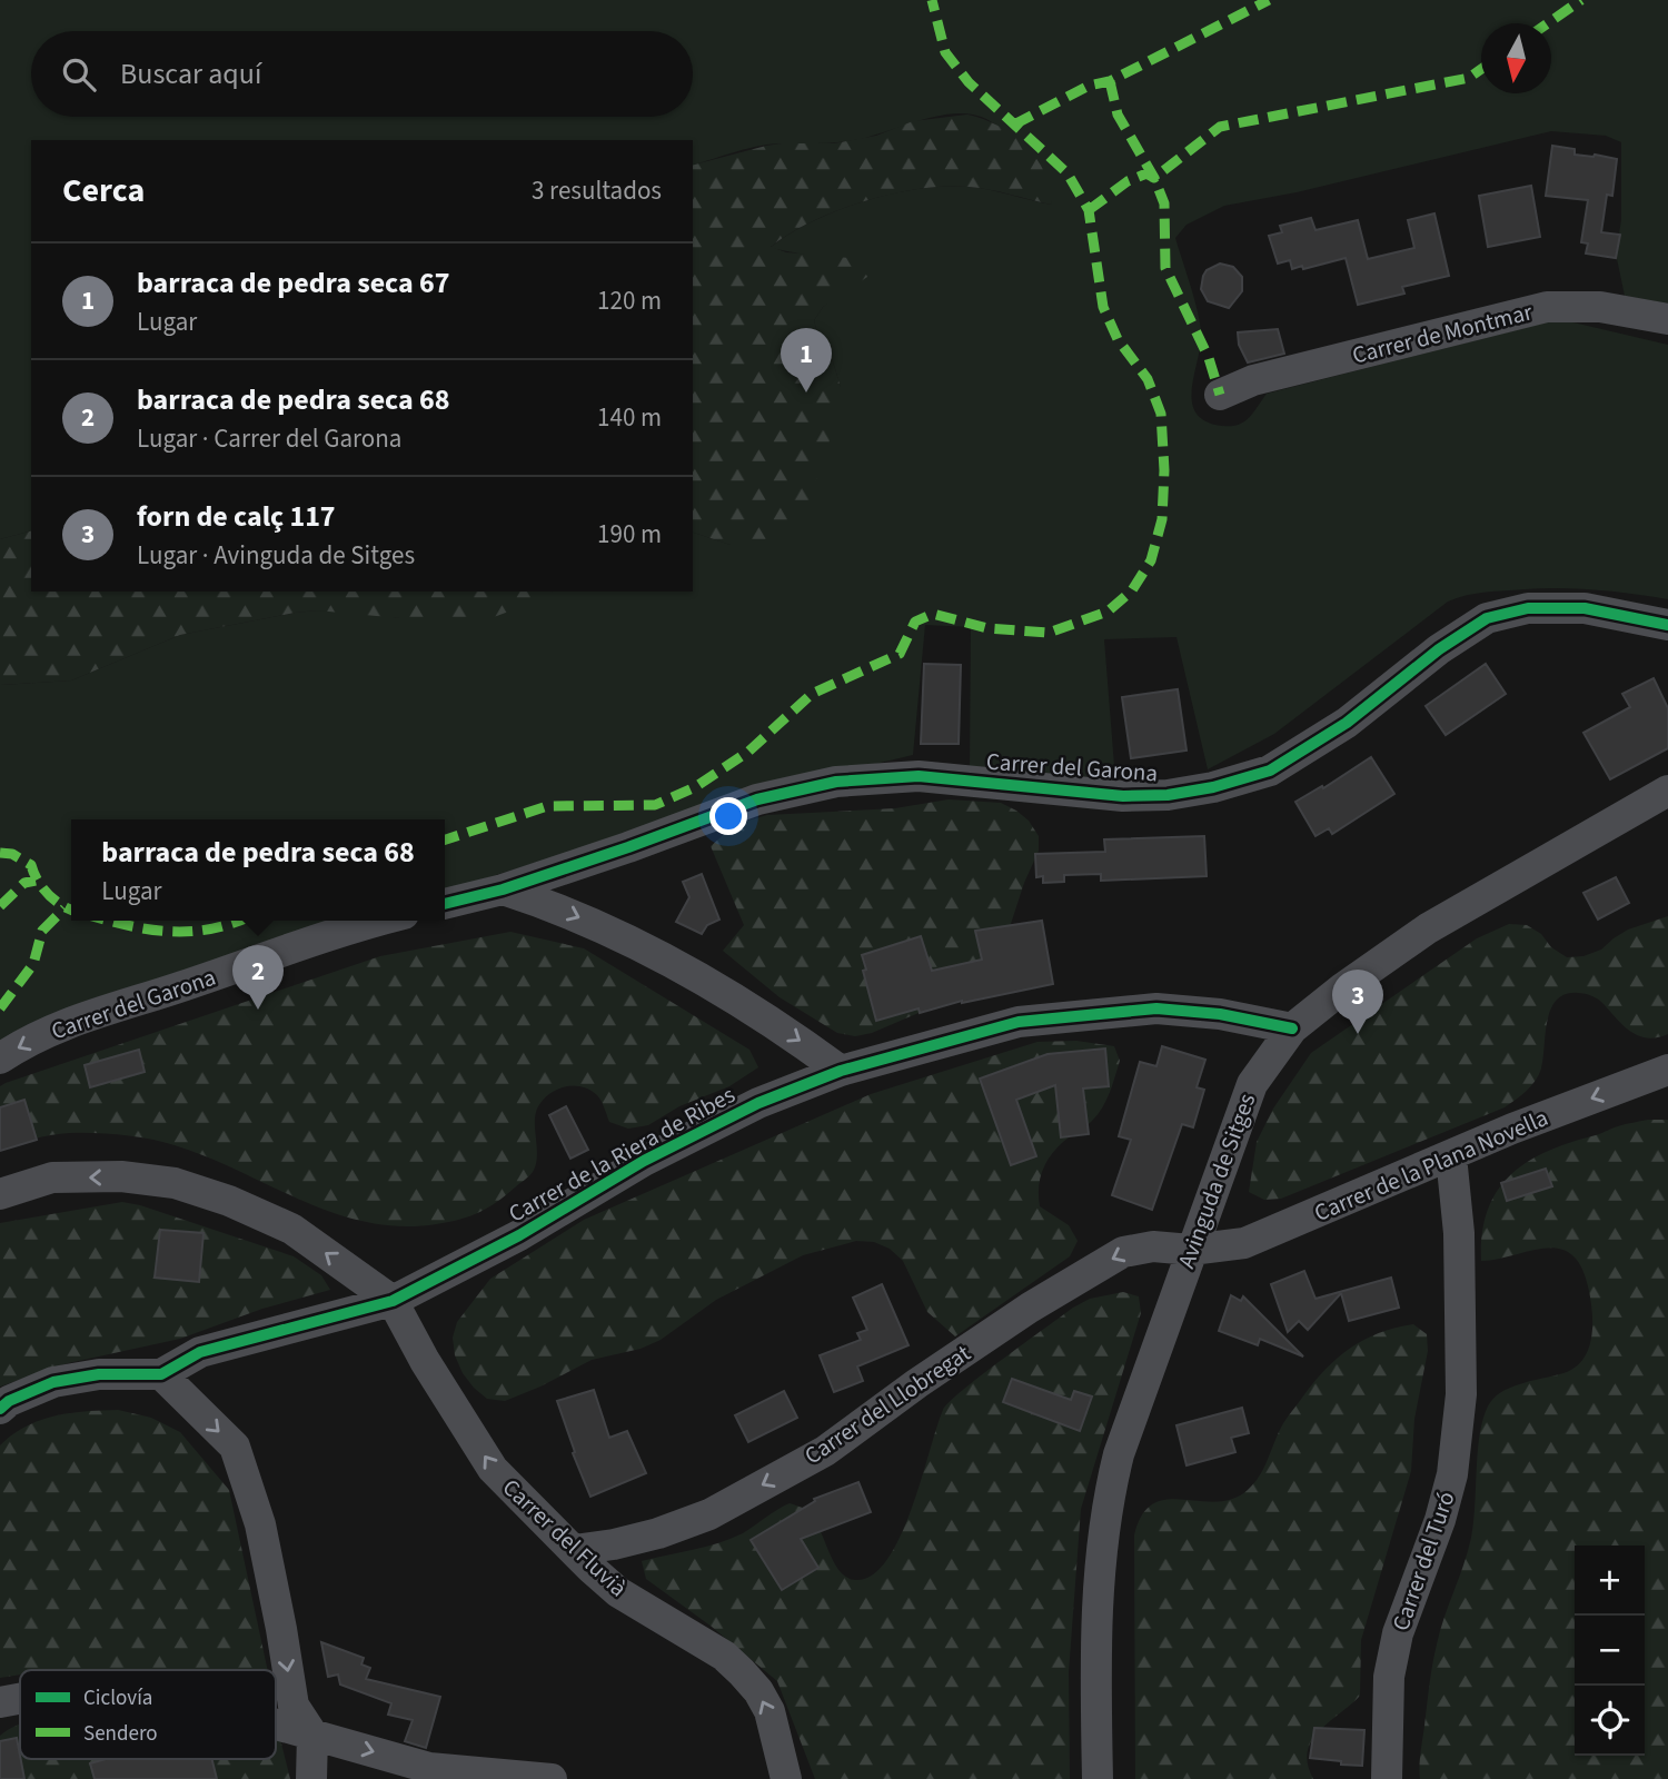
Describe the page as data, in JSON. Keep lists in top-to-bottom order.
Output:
{
  "streets": {
    "street": [
      "Carrer de Montmar",
      "Carrer del Garona",
      "Carrer de la Riera de Ribes",
      "Carrer de la Plana Novella",
      "Avinguda de Sitges",
      "Carrer del Llobregat",
      "Carrer del Fluvià",
      "Carrer del Turó"
    ]
  },
  "crossings": [
    ["Carrer de la Riera de Ribes", "Avinguda de Sitges"],
    ["Carrer de la Riera de Ribes", "Carrer del Fluvià"],
    ["Carrer de la Plana Novella", "Avinguda de Sitges"],
    ["Carrer de la Plana Novella", "Carrer del Llobregat"],
    ["Carrer de la Plana Novella", "Carrer del Turó"],
    ["Avinguda de Sitges", "Carrer del Llobregat"],
    ["Carrer del Llobregat", "Carrer del Fluvià"]
  ],
  "one_way": ["Carrer de la Plana Novella", "Carrer del Llobregat"],
  "legend": ["Ciclovía", "Sendero"],
  "north": "bottom",
  "page": {
    "search": "Buscar aquí",
    "heading": ["Cerca", "3 resultados"],
    "list": [
      {
        "mark": "1",
        "name": "barraca de pedra seca 67",
        "note": "Lugar",
        "value": "120 m"
      },
      {
        "mark": "2",
        "name": "barraca de pedra seca 68",
        "note": "Lugar · Carrer del Garona",
        "value": "140 m"
      },
      {
        "mark": "3",
        "name": "forn de calç 117",
        "note": "Lugar · Avinguda de Sitges",
        "value": "190 m"
      }
    ],
    "pins": ["1", "2", "3"],
    "popup": ["barraca de pedra seca 68", "Lugar"],
    "map_buttons": ["+", "−"]
  }
}
